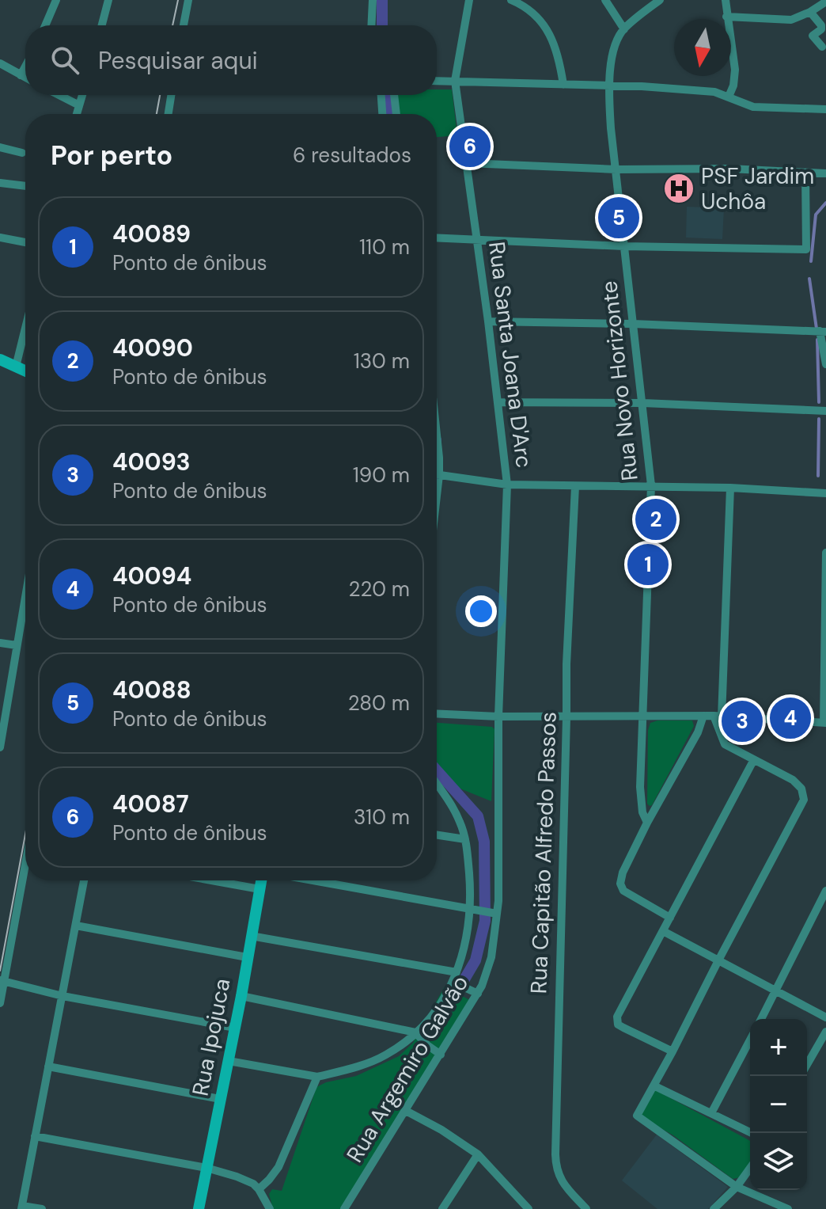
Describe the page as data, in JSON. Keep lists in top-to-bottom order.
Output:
{
  "streets": {
    "main road": ["Rua Ipojuca"],
    "street": [
      "Rua Santa Joana D'Arc",
      "Rua Novo Horizonte",
      "Rua Capitão Alfredo Passos",
      "Rua Argemiro Galvão"
    ]
  },
  "crossings": [
    ["Rua Santa Joana D'Arc", "Rua Argemiro Galvão"]
  ],
  "places": {
    "hospital": ["PSF Jardim Uchôa"]
  },
  "north": "bottom",
  "page": {
    "search": "Pesquisar aqui",
    "heading": ["Por perto", "6 resultados"],
    "pins": [
      "6",
      "5",
      "2",
      "1",
      "4",
      "3"
    ],
    "list": [
      {
        "mark": "1",
        "name": "40089",
        "note": "Ponto de ônibus",
        "value": "110 m"
      },
      {
        "mark": "2",
        "name": "40090",
        "note": "Ponto de ônibus",
        "value": "130 m"
      },
      {
        "mark": "3",
        "name": "40093",
        "note": "Ponto de ônibus",
        "value": "190 m"
      },
      {
        "mark": "4",
        "name": "40094",
        "note": "Ponto de ônibus",
        "value": "220 m"
      },
      {
        "mark": "5",
        "name": "40088",
        "note": "Ponto de ônibus",
        "value": "280 m"
      },
      {
        "mark": "6",
        "name": "40087",
        "note": "Ponto de ônibus",
        "value": "310 m"
      }
    ],
    "map_buttons": ["+", "−"]
  }
}
